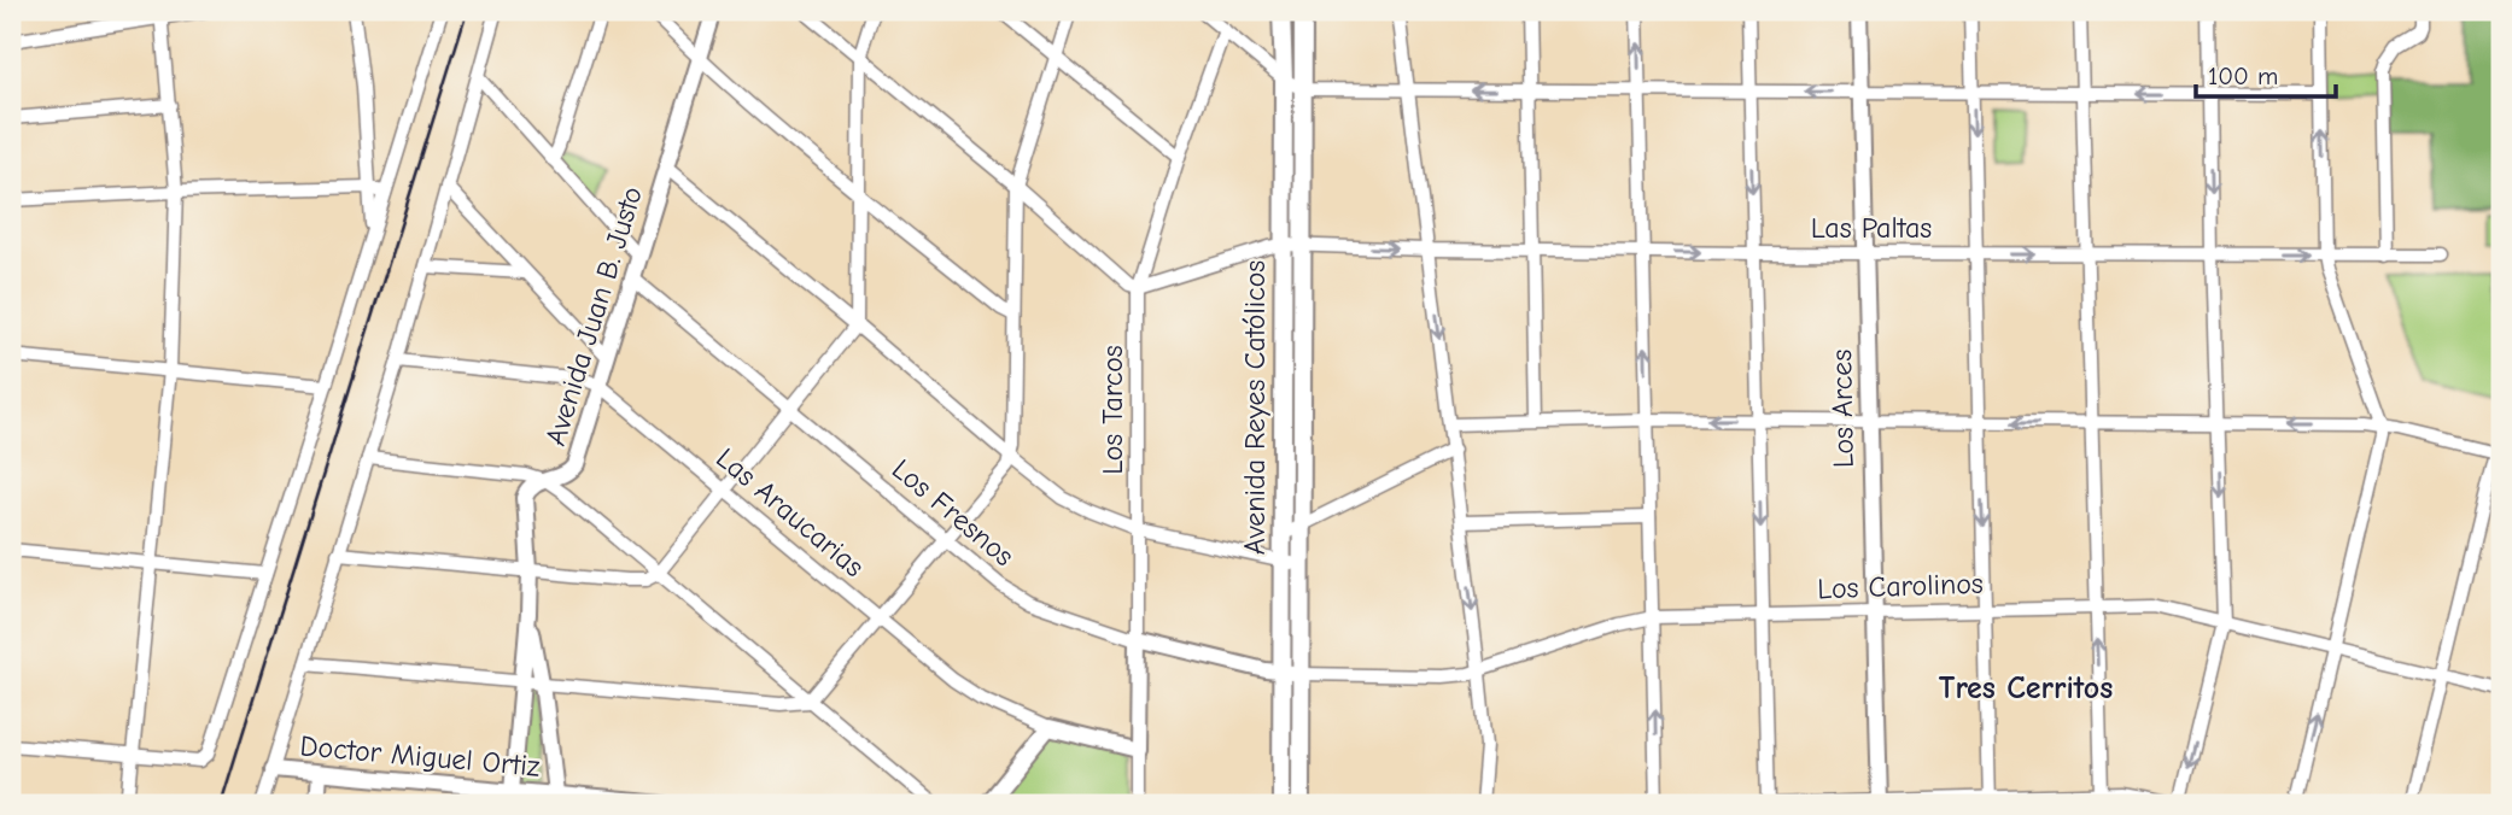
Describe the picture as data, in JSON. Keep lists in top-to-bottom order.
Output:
{
  "streets": {
    "main road": ["Avenida Reyes Católicos"],
    "street": [
      "Las Paltas",
      "Avenida Juan B. Justo",
      "Los Arces",
      "Los Tarcos",
      "Las Araucarias",
      "Los Fresnos",
      "Los Carolinos",
      "Doctor Miguel Ortiz"
    ]
  },
  "crossings": [
    ["Las Paltas", "Avenida Reyes Católicos"],
    ["Las Paltas", "Los Arces"],
    ["Las Paltas", "Los Tarcos"],
    ["Avenida Juan B. Justo", "Las Araucarias"],
    ["Avenida Juan B. Justo", "Los Fresnos"],
    ["Avenida Juan B. Justo", "Doctor Miguel Ortiz"],
    ["Avenida Reyes Católicos", "Los Fresnos"],
    ["Avenida Reyes Católicos", "Los Carolinos"],
    ["Los Arces", "Los Carolinos"],
    ["Los Tarcos", "Las Araucarias"],
    ["Los Tarcos", "Los Fresnos"],
    ["Los Fresnos", "Los Carolinos"]
  ],
  "one_way": ["Las Paltas"],
  "districts": ["Tres Cerritos"],
  "scale_bar": "100 m"
}
